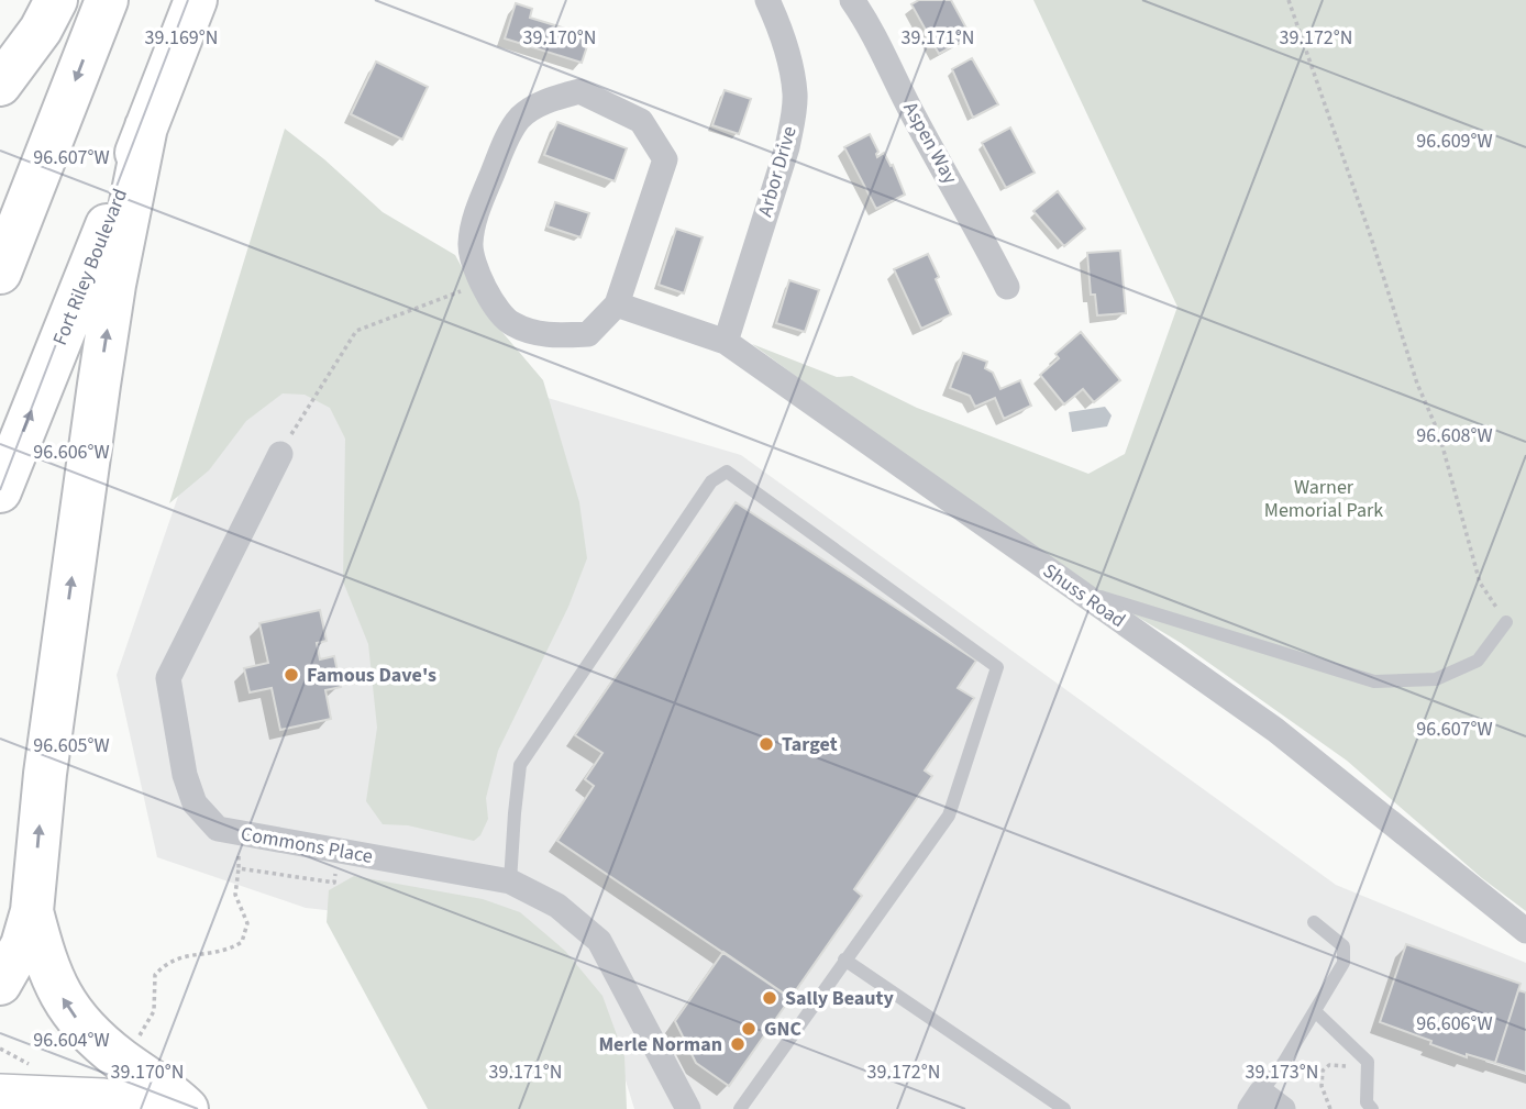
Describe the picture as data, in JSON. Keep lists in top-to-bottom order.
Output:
{
  "streets": {
    "highway": ["Fort Riley Boulevard"],
    "street": [
      "Aspen Way",
      "Arbor Drive",
      "Shuss Road",
      "Commons Place"
    ]
  },
  "crossings": [
    ["Arbor Drive", "Shuss Road"]
  ],
  "parks": ["Warner Memorial Park"],
  "places": [
    "Famous Dave's",
    "Target",
    "Sally Beauty",
    "GNC",
    "Merle Norman"
  ],
  "coordinates": [
    "39.169°N",
    "39.170°N",
    "39.171°N",
    "39.172°N",
    "96.609°W",
    "96.607°W",
    "96.608°W",
    "96.606°W",
    "96.605°W",
    "96.604°W",
    "39.173°N"
  ]
}
